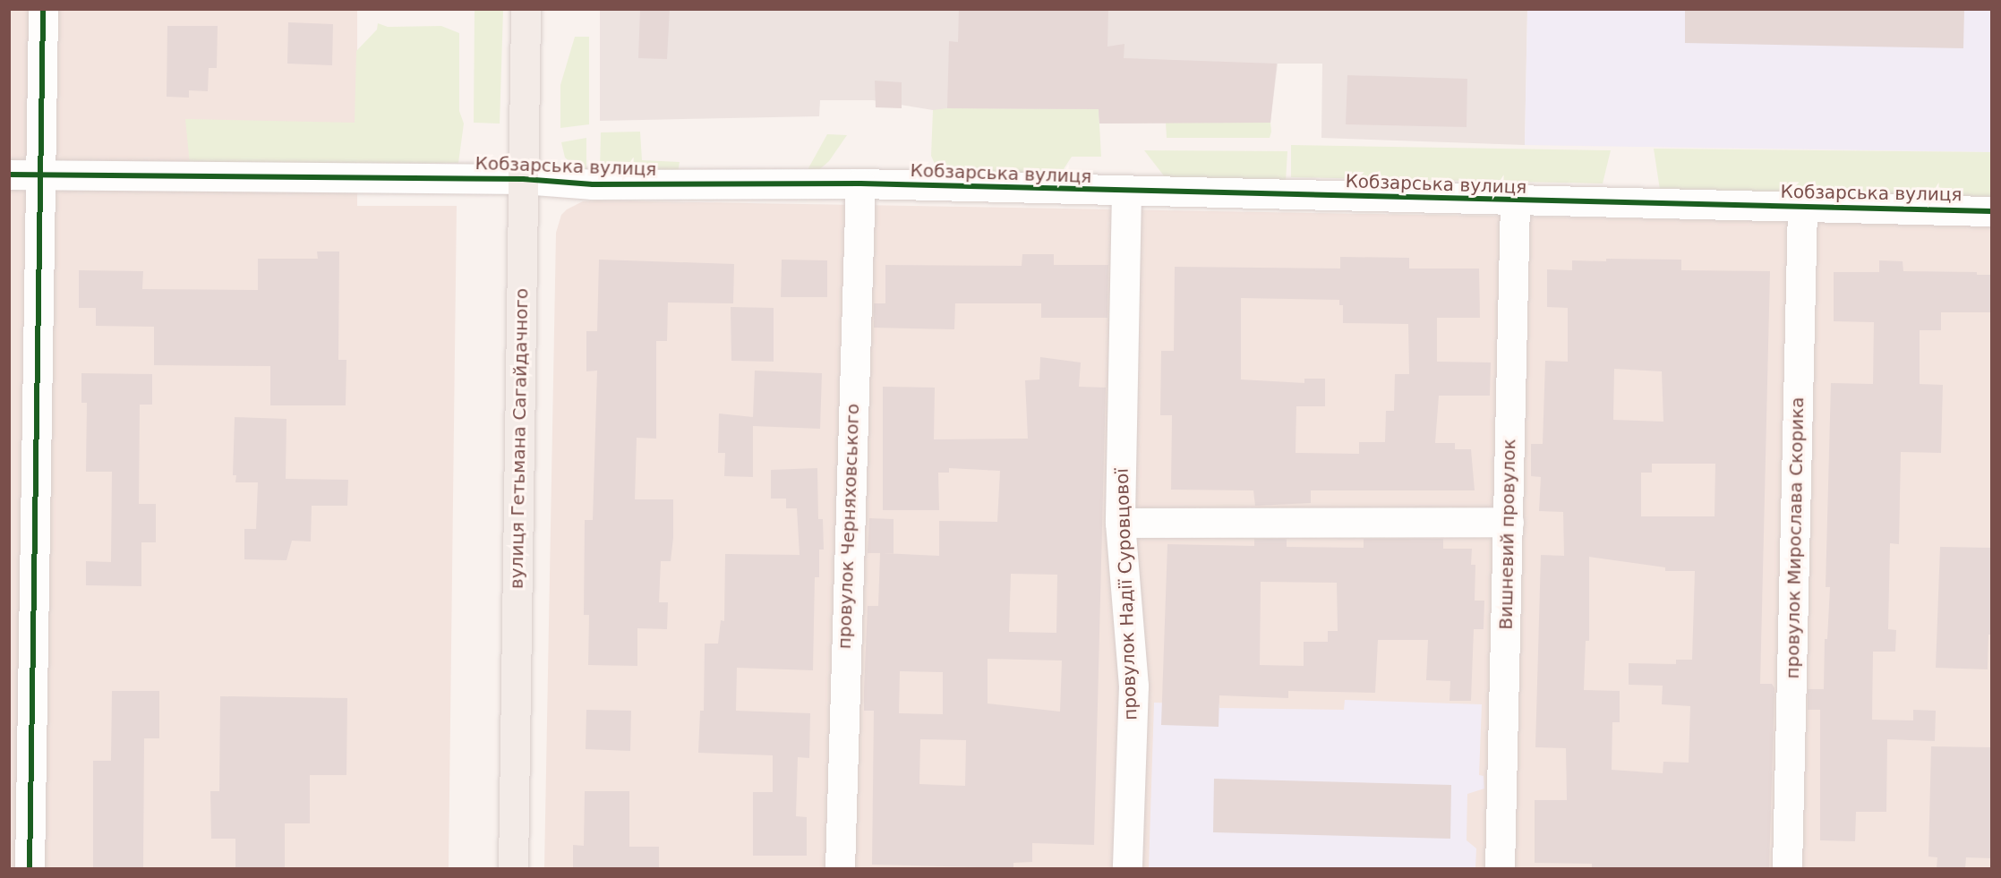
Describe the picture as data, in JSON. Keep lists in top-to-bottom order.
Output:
{
  "streets": {
    "main road": ["вулиця Гетьмана Сагайдачного"],
    "street": [
      "Кобзарська вулиця",
      "провулок Черняховського",
      "Вишневий провулок",
      "провулок Мирослава Скорика",
      "провулок Надії Суровцової"
    ]
  },
  "crossings": [
    ["Кобзарська вулиця", "вулиця Гетьмана Сагайдачного"],
    ["Кобзарська вулиця", "провулок Черняховського"],
    ["Кобзарська вулиця", "Вишневий провулок"],
    ["Кобзарська вулиця", "провулок Мирослава Скорика"],
    ["Кобзарська вулиця", "провулок Надії Суровцової"]
  ]
}
